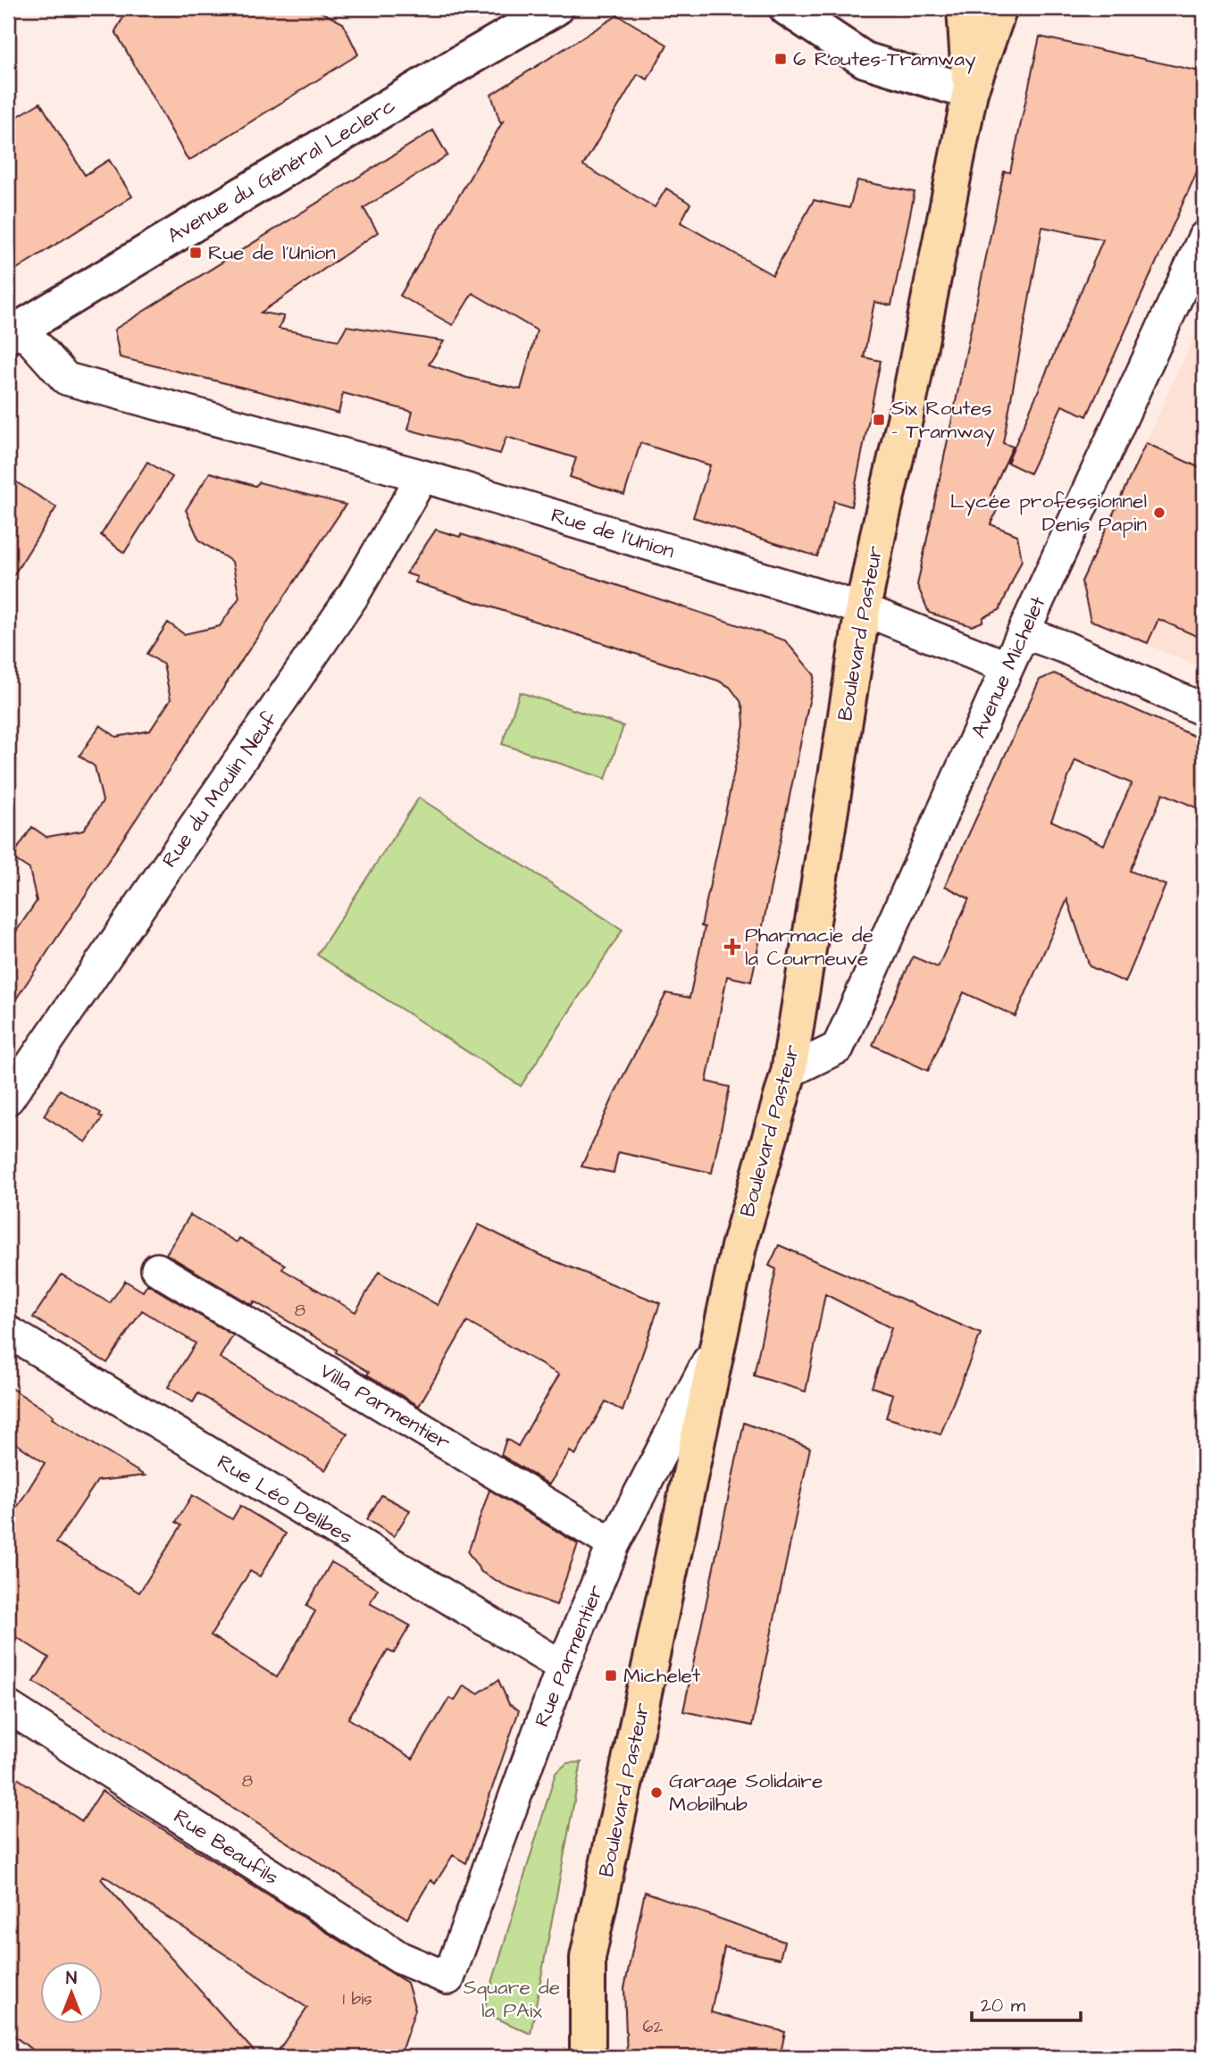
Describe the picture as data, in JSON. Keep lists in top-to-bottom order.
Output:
{
  "streets": {
    "main road": ["Avenue du Général Leclerc", "Boulevard Pasteur"],
    "street": [
      "Rue de l'Union",
      "Avenue Michelet",
      "Rue du Moulin Neuf",
      "Villa Parmentier",
      "Rue Léo Delibes",
      "Rue Parmentier",
      "Rue Beaufils"
    ]
  },
  "crossings": [
    ["Avenue du Général Leclerc", "Rue de l'Union"],
    ["Rue de l'Union", "Boulevard Pasteur"],
    ["Rue de l'Union", "Avenue Michelet"],
    ["Rue de l'Union", "Rue du Moulin Neuf"],
    ["Boulevard Pasteur", "Avenue Michelet"],
    ["Boulevard Pasteur", "Rue Parmentier"],
    ["Villa Parmentier", "Rue Parmentier"],
    ["Rue Léo Delibes", "Rue Parmentier"],
    ["Rue Parmentier", "Rue Beaufils"]
  ],
  "parks": ["Square de la PAix"],
  "places": {
    "transit": [
      "6 Routes-Tramway",
      "Rue de l'Union",
      "Six Routes - Tramway",
      "Michelet"
    ],
    "other": ["Lycée professionnel Denis Papin", "Garage Solidaire Mobilhub"],
    "health": ["Pharmacie de la Courneuve"]
  },
  "house_numbers": [
    "8",
    "8",
    "1 bis",
    "62"
  ],
  "scale_bar": "20 m",
  "north": "top"
}
